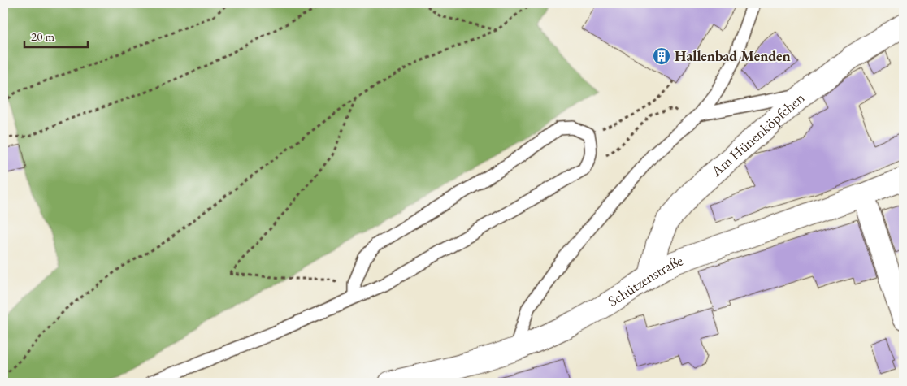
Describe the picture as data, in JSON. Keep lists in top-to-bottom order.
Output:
{
  "streets": {
    "street": ["Am Hünenköpfchen", "Schützenstraße"]
  },
  "crossings": [
    ["Am Hünenköpfchen", "Schützenstraße"]
  ],
  "places": {
    "building": ["Hallenbad Menden"]
  },
  "scale_bar": "20 m"
}
